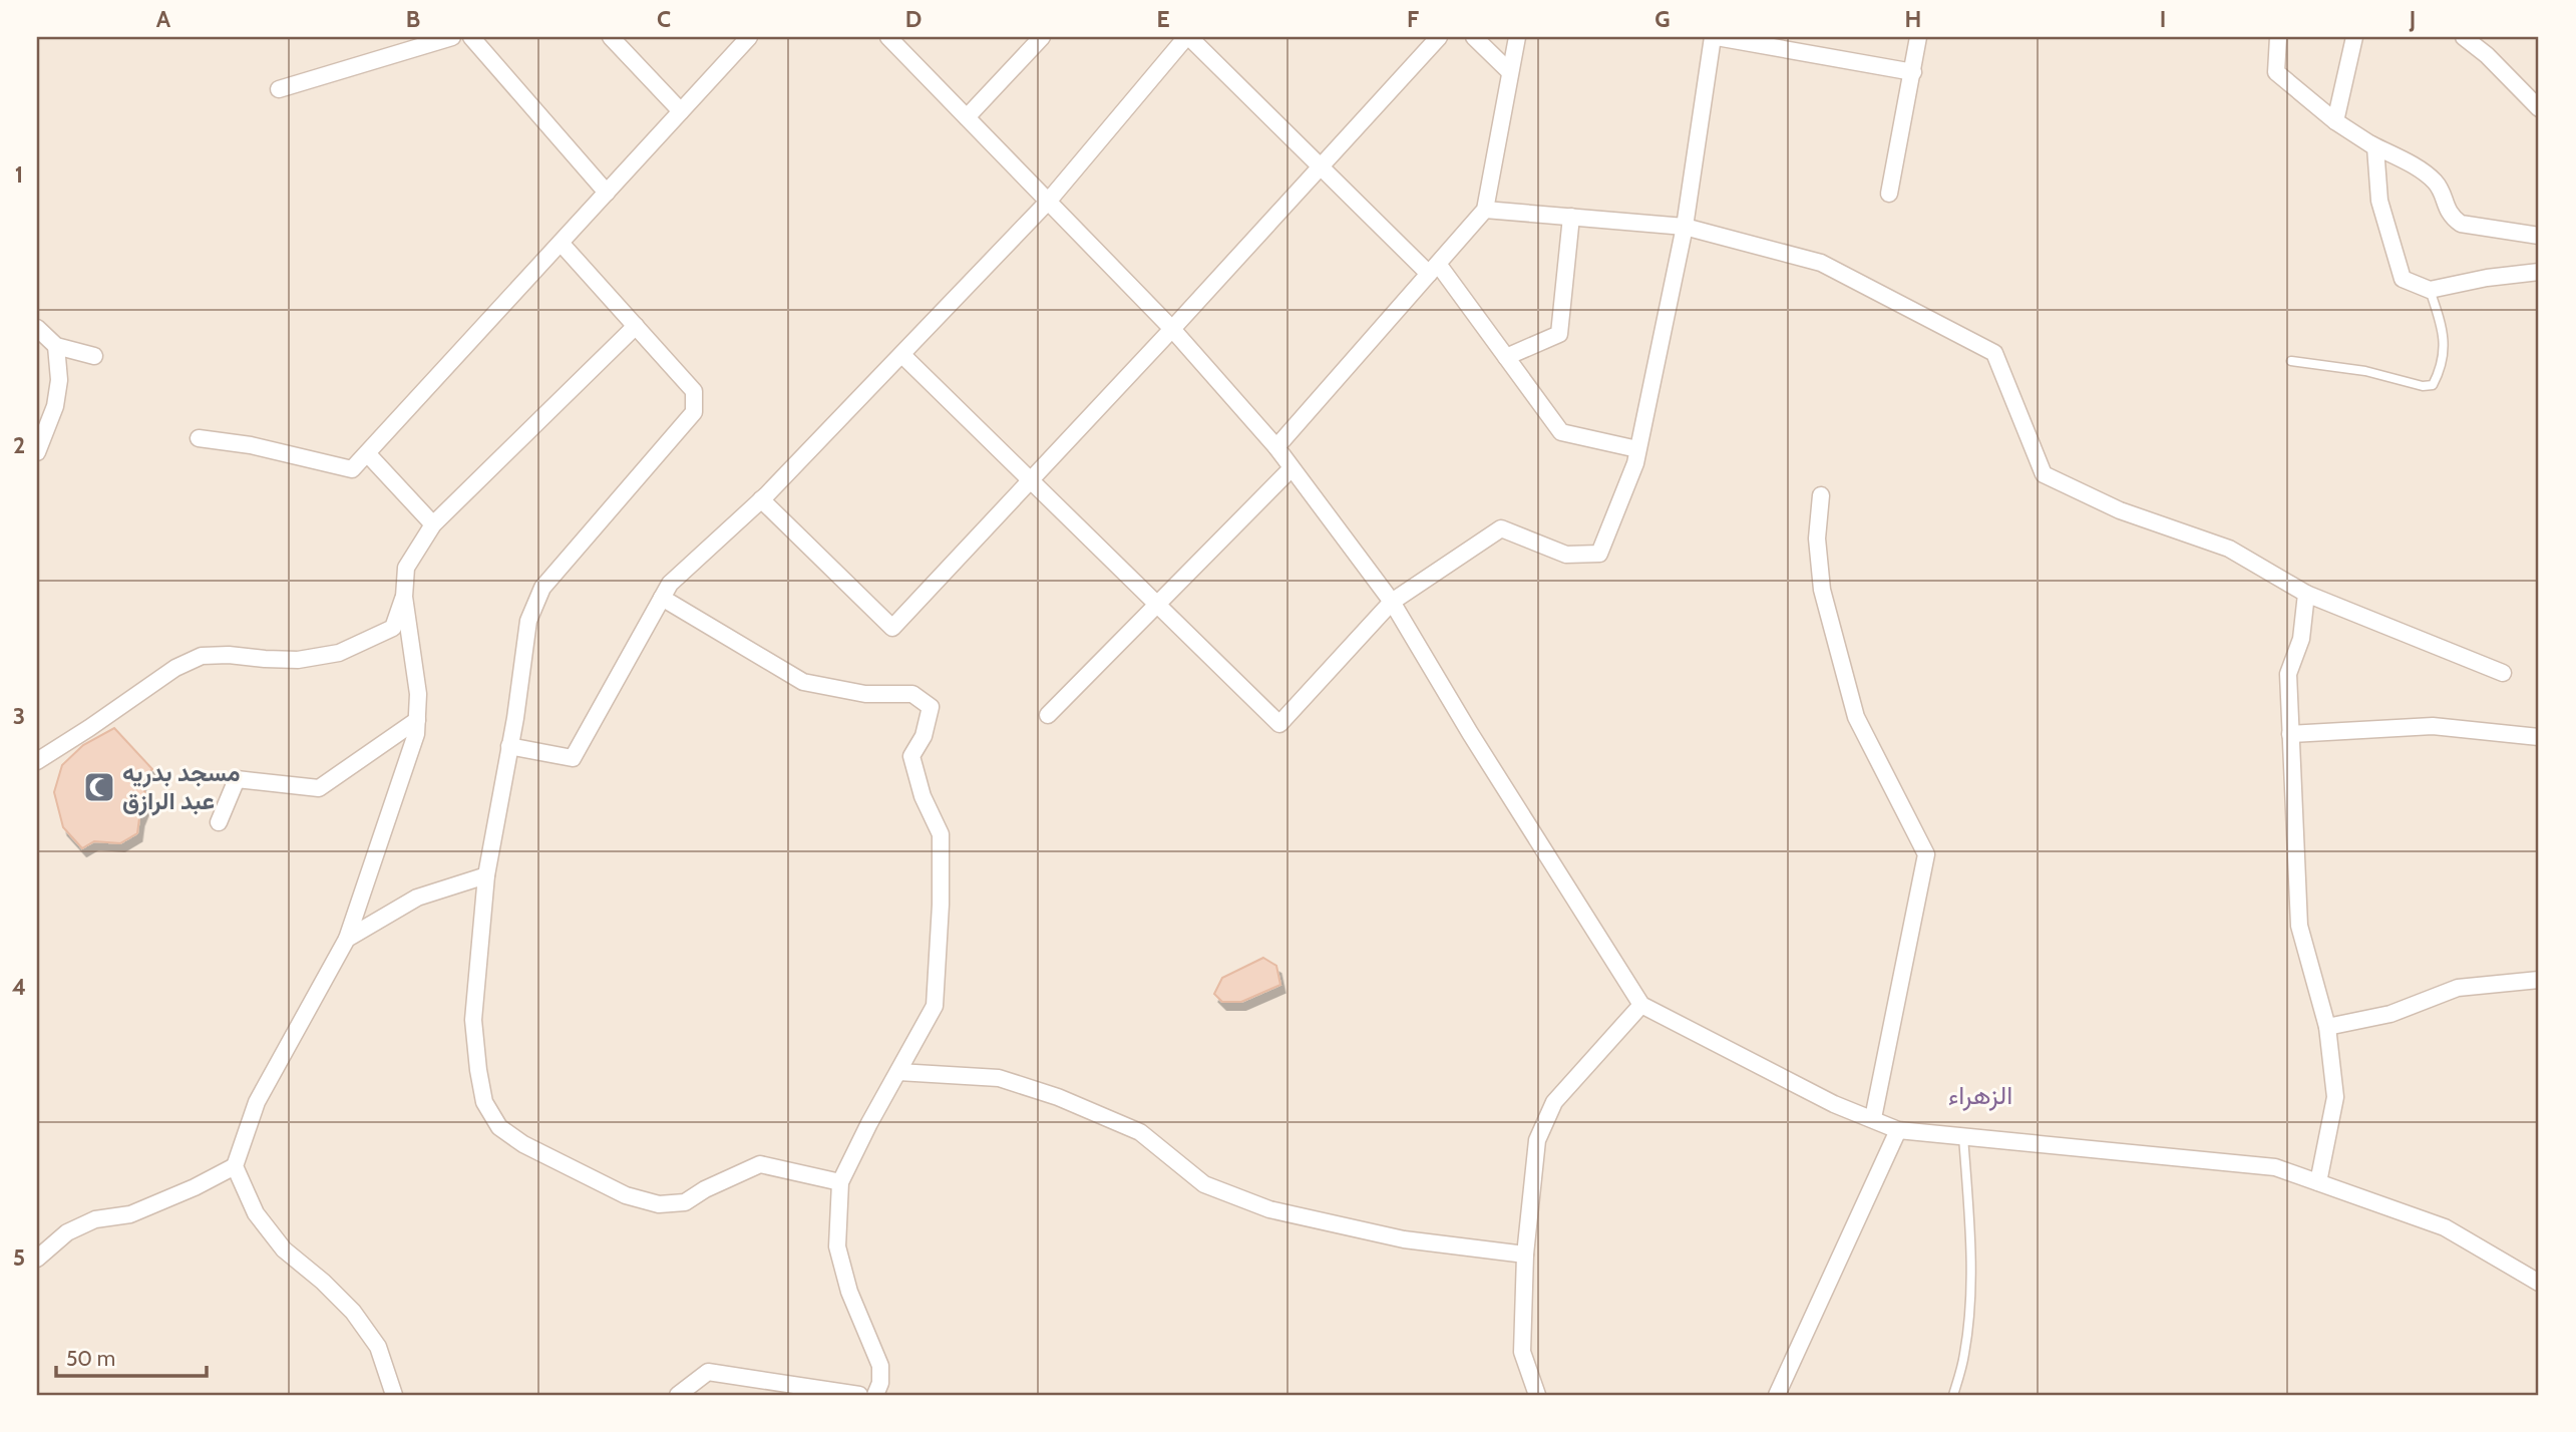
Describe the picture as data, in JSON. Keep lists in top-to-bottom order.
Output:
{
  "districts": ["الزهراء"],
  "places": {
    "mosque": ["مسجد بدريه عبد الرازق"]
  },
  "scale_bar": "50 m",
  "grid": {
    "columns": [
      "A",
      "B",
      "C",
      "D",
      "E",
      "F",
      "G",
      "H",
      "I",
      "J"
    ],
    "rows": [
      "1",
      "2",
      "3",
      "4",
      "5"
    ]
  }
}
